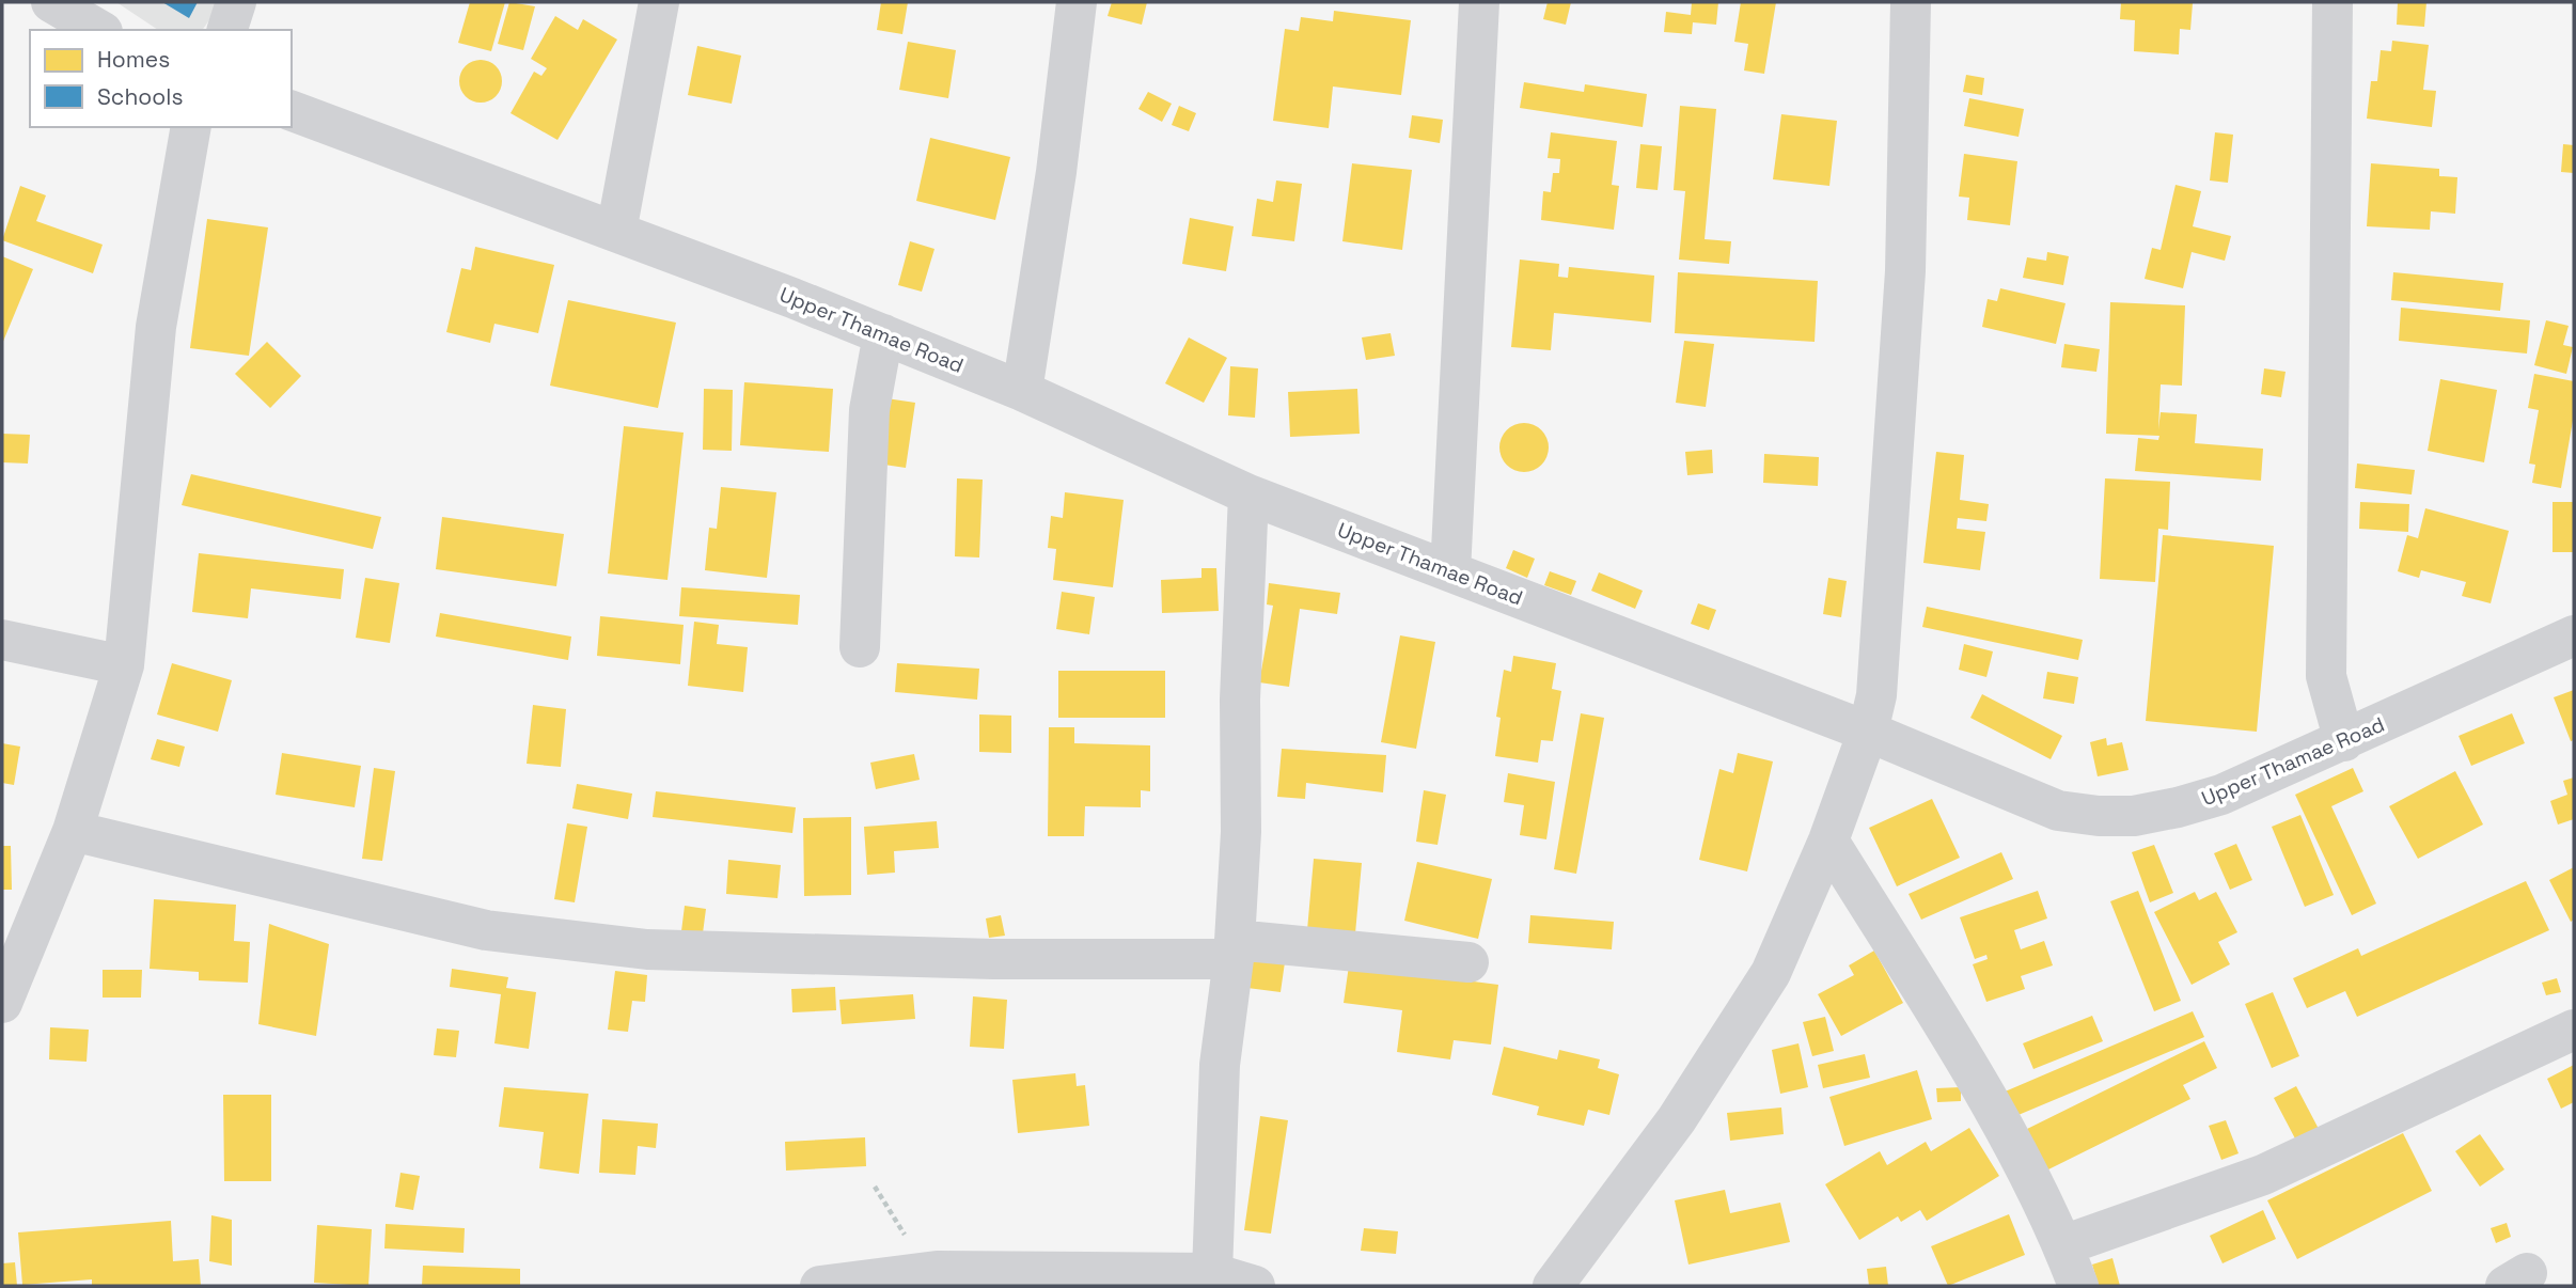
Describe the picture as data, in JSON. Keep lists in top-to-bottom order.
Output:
{
  "streets": {
    "street": ["Upper Thamae Road"]
  },
  "legend": ["Homes", "Schools"]
}
